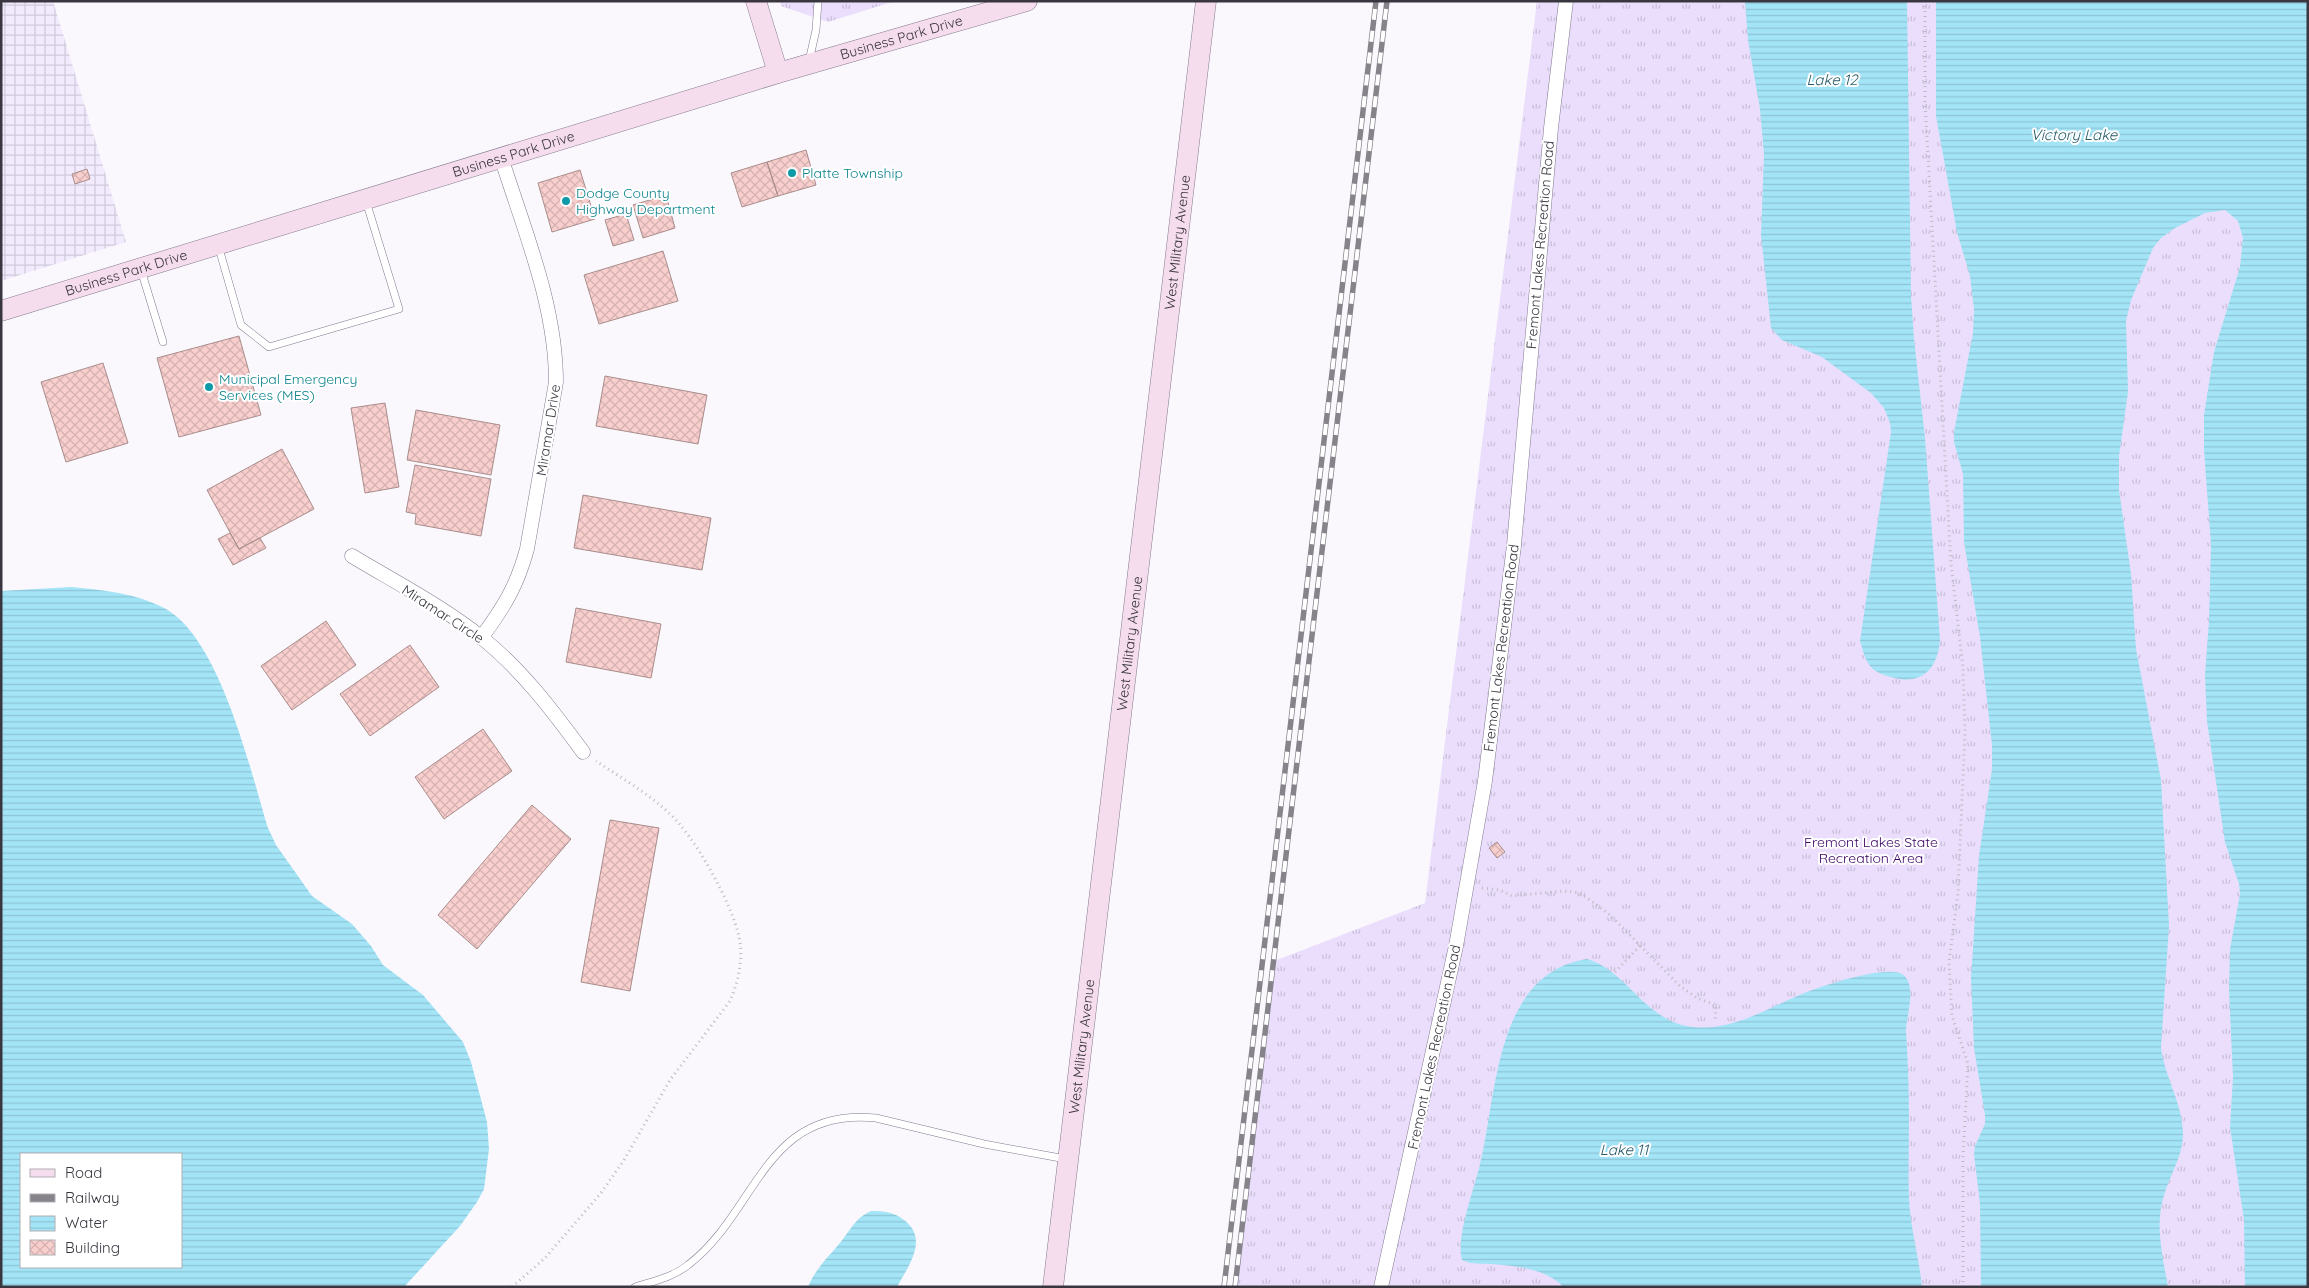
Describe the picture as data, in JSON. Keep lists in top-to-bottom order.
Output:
{
  "streets": {
    "street": [
      "Business Park Drive",
      "West Military Avenue",
      "Fremont Lakes Recreation Road",
      "Miramar Drive",
      "Miramar Circle"
    ]
  },
  "crossings": [
    ["Business Park Drive", "Miramar Drive"],
    ["Miramar Drive", "Miramar Circle"]
  ],
  "water": ["Lake 12", "Victory Lake", "Lake 11"],
  "parks": ["Fremont Lakes State Recreation Area"],
  "places": ["Platte Township", "Dodge County Highway Department", "Municipal Emergency Services (MES)"],
  "legend": [
    "Road",
    "Railway",
    "Water",
    "Building"
  ]
}
